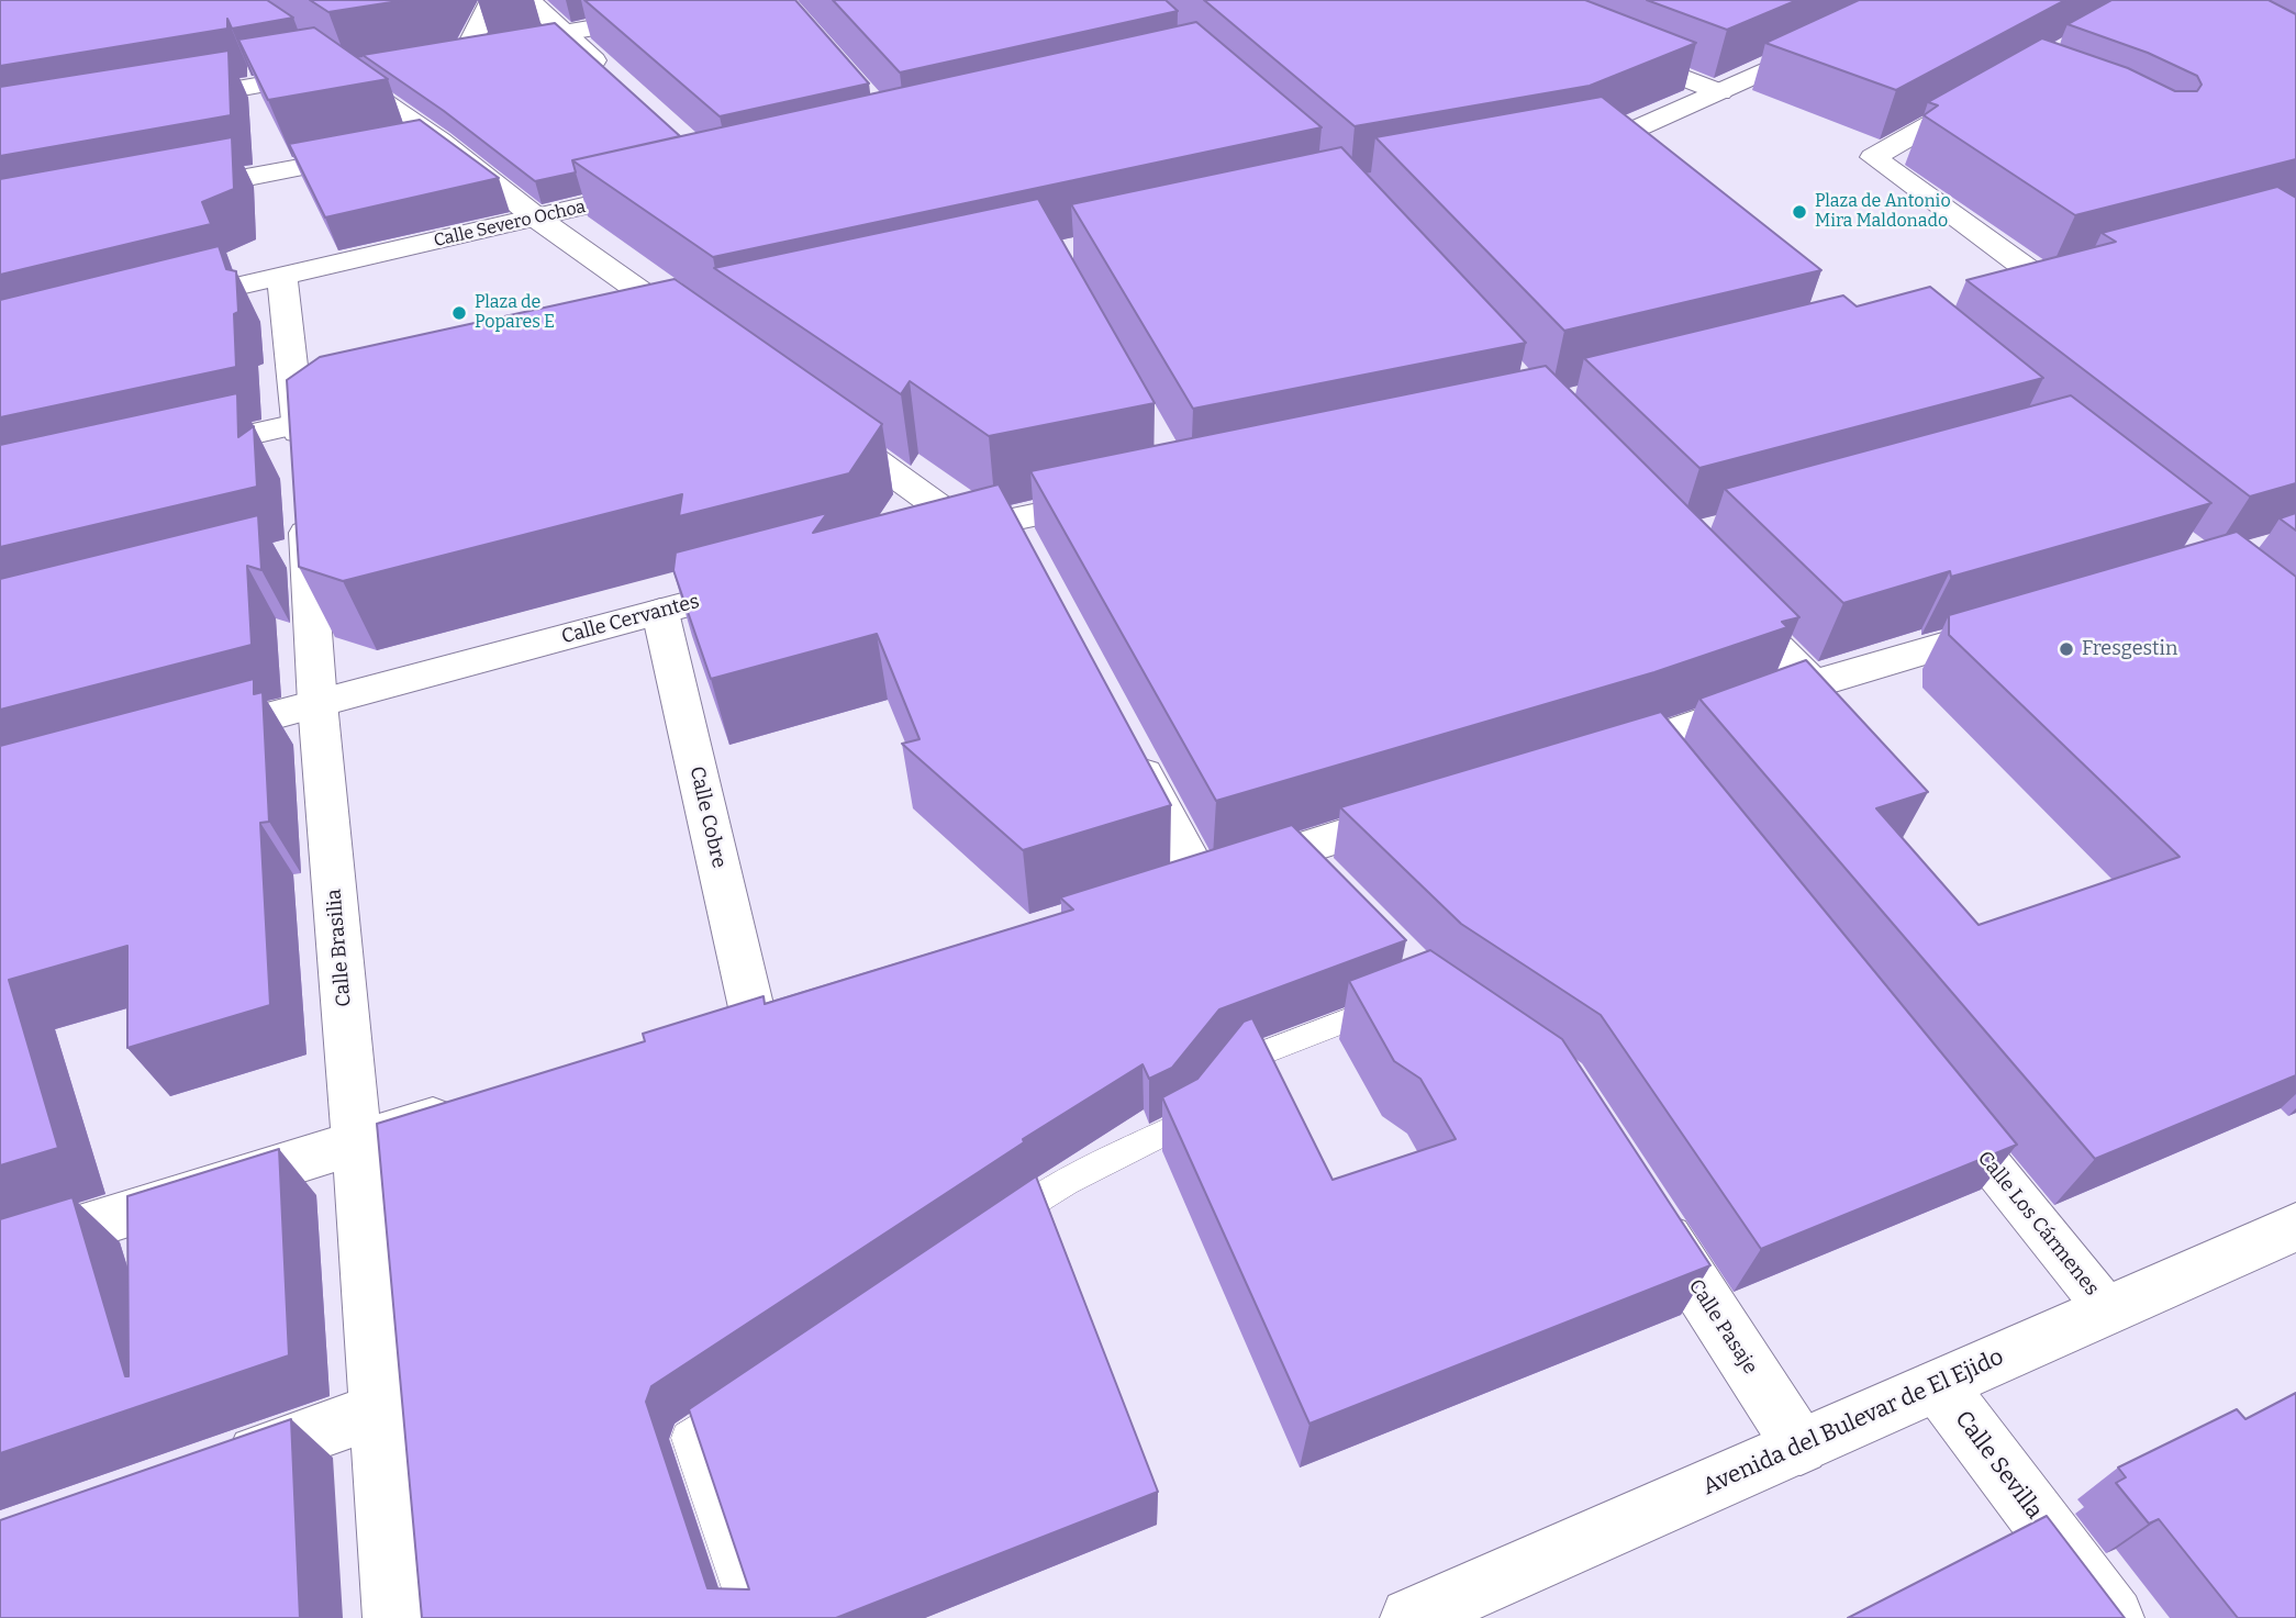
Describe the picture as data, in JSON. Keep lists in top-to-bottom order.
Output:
{
  "streets": {
    "street": [
      "Calle Severo Ochoa",
      "Calle Cervantes",
      "Calle Cobre",
      "Calle Brasilia",
      "Calle Los Cármenes",
      "Calle Pasaje",
      "Avenida del Bulevar de El Ejido",
      "Calle Sevilla"
    ]
  },
  "crossings": [
    ["Calle Severo Ochoa", "Calle Brasilia"],
    ["Calle Cervantes", "Calle Cobre"],
    ["Calle Cervantes", "Calle Brasilia"],
    ["Calle Los Cármenes", "Avenida del Bulevar de El Ejido"],
    ["Calle Pasaje", "Avenida del Bulevar de El Ejido"],
    ["Avenida del Bulevar de El Ejido", "Calle Sevilla"]
  ],
  "places": ["Plaza de Antonio Mira Maldonado", "Plaza de Popares E", "Fresgestin"]
}
